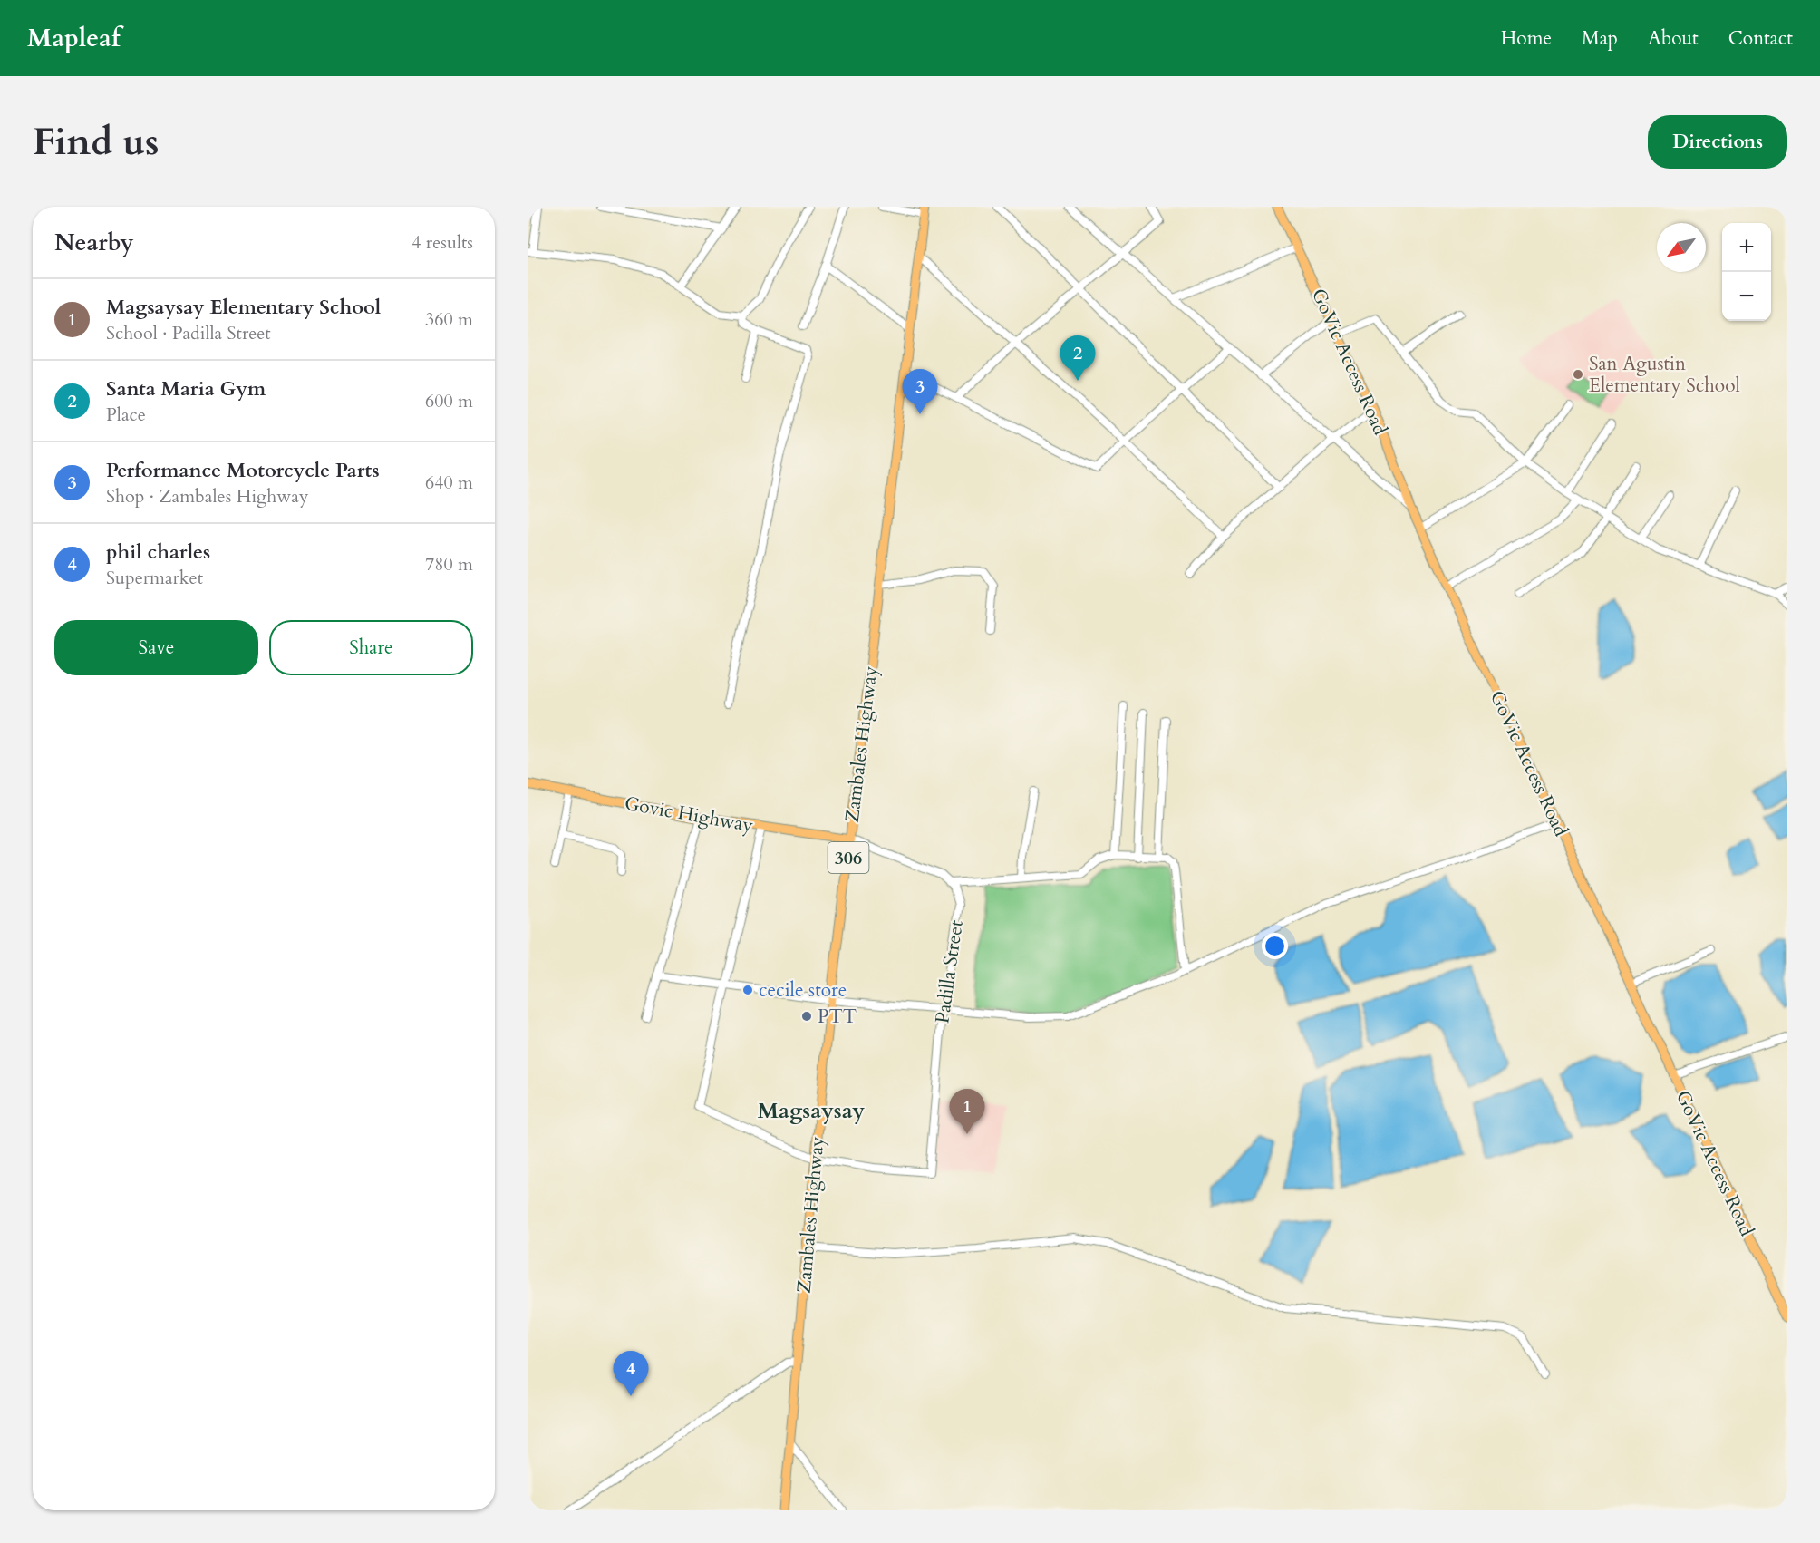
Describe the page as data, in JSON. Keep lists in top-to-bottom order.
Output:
{
  "streets": {
    "main road": [
      "GoVic Access Road",
      "Zambales Highway",
      "Govic Highway",
      "306"
    ],
    "street": ["Padilla Street"]
  },
  "crossings": [
    ["Zambales Highway", "Govic Highway"],
    ["Zambales Highway", "Padilla Street"]
  ],
  "districts": ["Magsaysay"],
  "places": ["San Agustin Elementary School", "cecile store", "PTT"],
  "north": "bottom left",
  "page": {
    "header": "Mapleaf",
    "nav": [
      "Home",
      "Map",
      "About",
      "Contact"
    ],
    "buttons": [
      "Directions",
      ["Save", "Share"]
    ],
    "title": "Find us",
    "heading": ["Nearby", "4 results"],
    "map_buttons": ["+", "−"],
    "list": [
      {
        "mark": "1",
        "name": "Magsaysay Elementary School",
        "note": "School · Padilla Street",
        "value": "360 m"
      },
      {
        "mark": "2",
        "name": "Santa Maria Gym",
        "note": "Place",
        "value": "600 m"
      },
      {
        "mark": "3",
        "name": "Performance Motorcycle Parts",
        "note": "Shop · Zambales Highway",
        "value": "640 m"
      },
      {
        "mark": "4",
        "name": "phil charles",
        "note": "Supermarket",
        "value": "780 m"
      }
    ],
    "pins": [
      "2",
      "3",
      "1",
      "4"
    ]
  }
}
